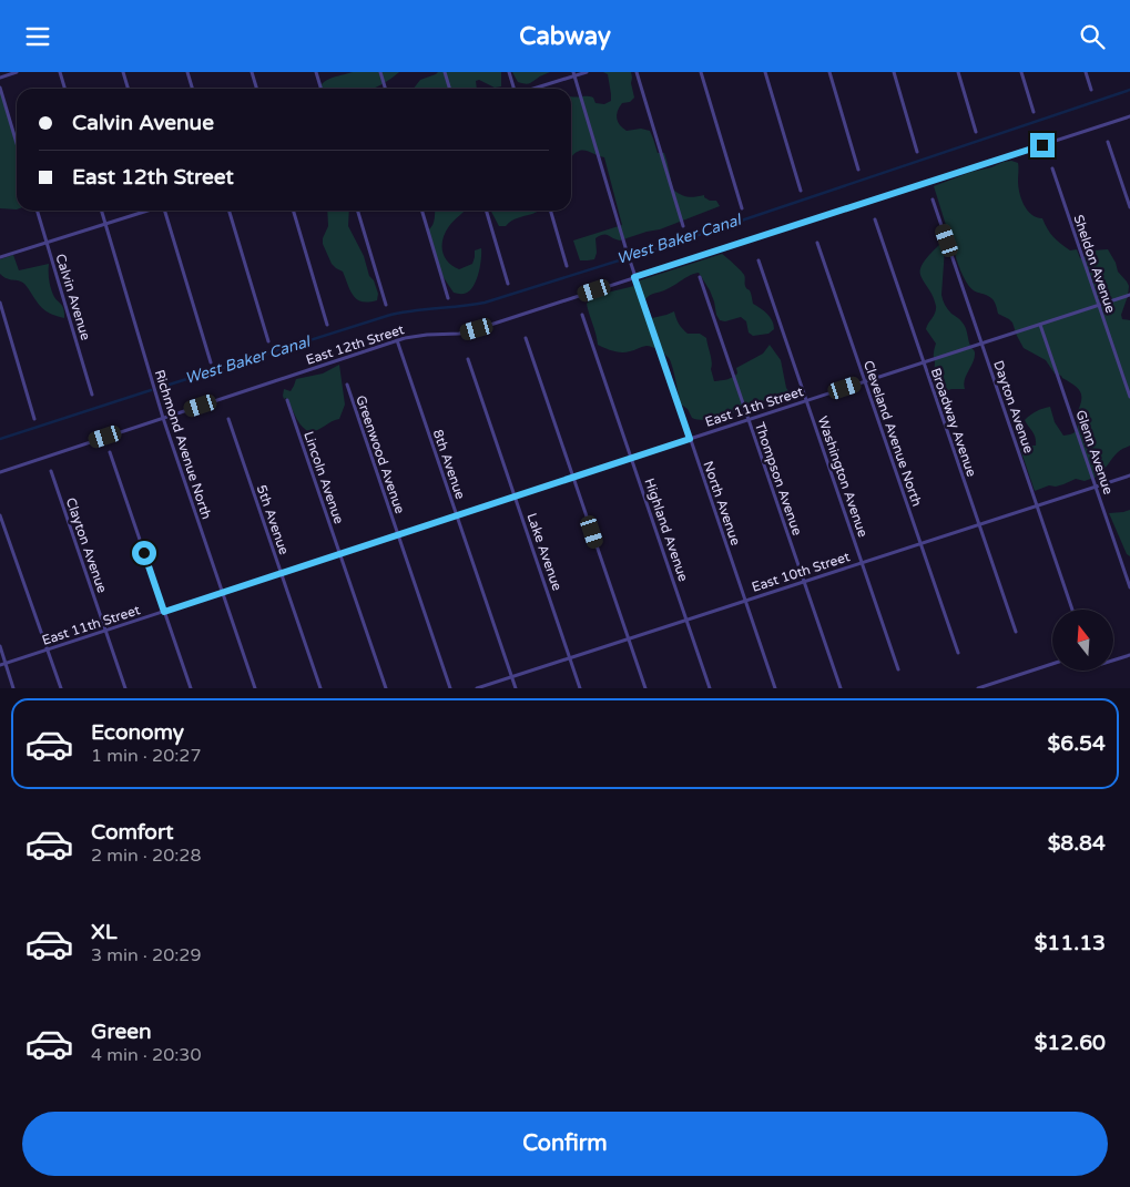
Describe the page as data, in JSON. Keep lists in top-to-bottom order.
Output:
{
  "streets": {
    "street": [
      "Sheldon Avenue",
      "Calvin Avenue",
      "East 12th Street",
      "East 11th Street",
      "Dayton Avenue",
      "Broadway Avenue",
      "Cleveland Avenue North",
      "Richmond Avenue North",
      "Glenn Avenue",
      "Greenwood Avenue",
      "8th Avenue",
      "Washington Avenue",
      "Lincoln Avenue",
      "Thompson Avenue",
      "North Avenue",
      "5th Avenue",
      "Highland Avenue",
      "Clayton Avenue",
      "Lake Avenue",
      "East 10th Street"
    ]
  },
  "crossings": [
    ["Sheldon Avenue", "East 11th Street"],
    ["East 12th Street", "Richmond Avenue North"],
    ["East 12th Street", "8th Avenue"],
    ["East 12th Street", "North Avenue"],
    ["East 11th Street", "Dayton Avenue"],
    ["East 11th Street", "Broadway Avenue"],
    ["East 11th Street", "Cleveland Avenue North"],
    ["East 11th Street", "Richmond Avenue North"],
    ["East 11th Street", "Glenn Avenue"],
    ["East 11th Street", "Greenwood Avenue"],
    ["East 11th Street", "8th Avenue"],
    ["East 11th Street", "Washington Avenue"],
    ["East 11th Street", "Lincoln Avenue"],
    ["East 11th Street", "Thompson Avenue"],
    ["East 11th Street", "North Avenue"],
    ["East 11th Street", "5th Avenue"],
    ["East 11th Street", "Highland Avenue"],
    ["East 11th Street", "Clayton Avenue"],
    ["East 11th Street", "Lake Avenue"],
    ["Dayton Avenue", "East 10th Street"],
    ["Broadway Avenue", "East 10th Street"],
    ["Cleveland Avenue North", "East 10th Street"],
    ["Glenn Avenue", "East 10th Street"],
    ["8th Avenue", "East 10th Street"],
    ["Washington Avenue", "East 10th Street"],
    ["Thompson Avenue", "East 10th Street"],
    ["North Avenue", "East 10th Street"],
    ["Highland Avenue", "East 10th Street"],
    ["Lake Avenue", "East 10th Street"]
  ],
  "water": ["West Baker Canal"],
  "north": "top",
  "page": {
    "header": "Cabway",
    "banner": ["Calvin Avenue", "East 12th Street"],
    "list": [
      {
        "name": "Economy",
        "note": "1 min · 20:27",
        "value": "$6.54"
      },
      {
        "name": "Comfort",
        "note": "2 min · 20:28",
        "value": "$8.84"
      },
      {
        "name": "XL",
        "note": "3 min · 20:29",
        "value": "$11.13"
      },
      {
        "name": "Green",
        "note": "4 min · 20:30",
        "value": "$12.60"
      }
    ],
    "buttons": "Confirm"
  }
}
